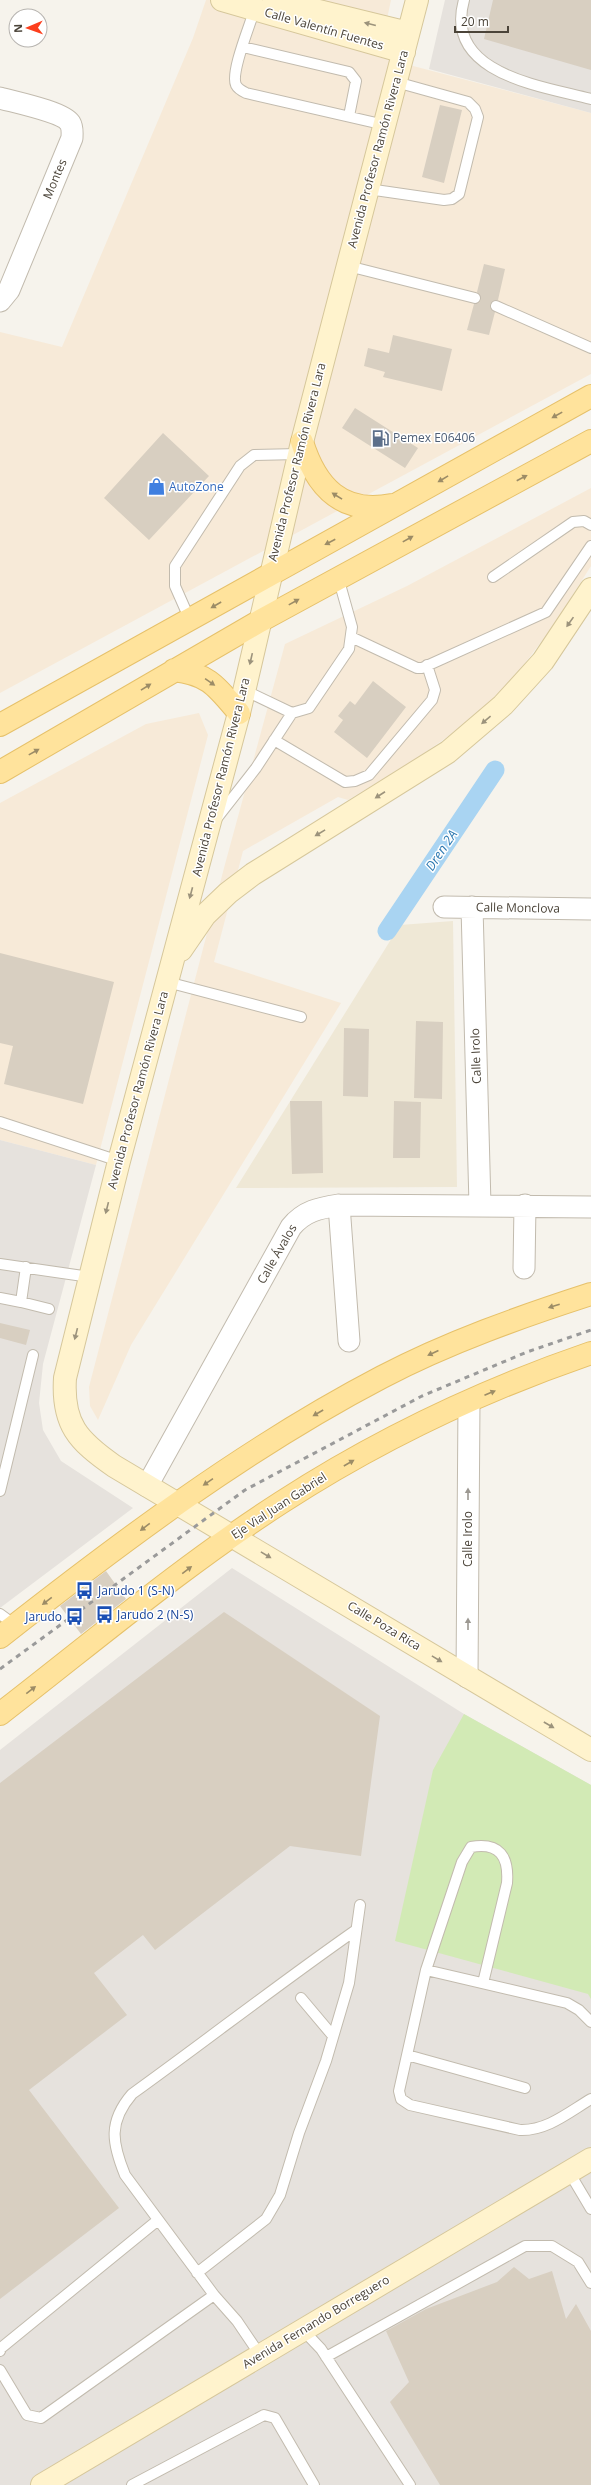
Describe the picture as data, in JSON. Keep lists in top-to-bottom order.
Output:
{
  "streets": {
    "main road": [
      "Calle Valentín Fuentes",
      "Avenida Profesor Ramón Rivera Lara",
      "Eje Vial Juan Gabriel",
      "Calle Poza Rica",
      "Avenida Fernando Borreguero"
    ],
    "street": [
      "Montes",
      "Calle Monclova",
      "Calle Irolo",
      "Calle Ávalos"
    ]
  },
  "crossings": [
    ["Calle Valentín Fuentes", "Avenida Profesor Ramón Rivera Lara"],
    ["Avenida Profesor Ramón Rivera Lara", "Calle Ávalos"],
    ["Avenida Profesor Ramón Rivera Lara", "Calle Poza Rica"],
    ["Calle Monclova", "Calle Irolo"],
    ["Calle Irolo", "Calle Ávalos"],
    ["Calle Irolo", "Eje Vial Juan Gabriel"],
    ["Calle Irolo", "Calle Poza Rica"],
    ["Eje Vial Juan Gabriel", "Calle Poza Rica"]
  ],
  "one_way": ["Calle Irolo", "Calle Poza Rica"],
  "water": ["Dren 2A"],
  "places": {
    "fuel station": ["Pemex E06406"],
    "shop": ["AutoZone"],
    "bus stop": ["Jarudo 1 (S-N)", "Jarudo 2 (N-S)", "Jarudo"]
  },
  "scale_bar": "20 m",
  "north": "left"
}
